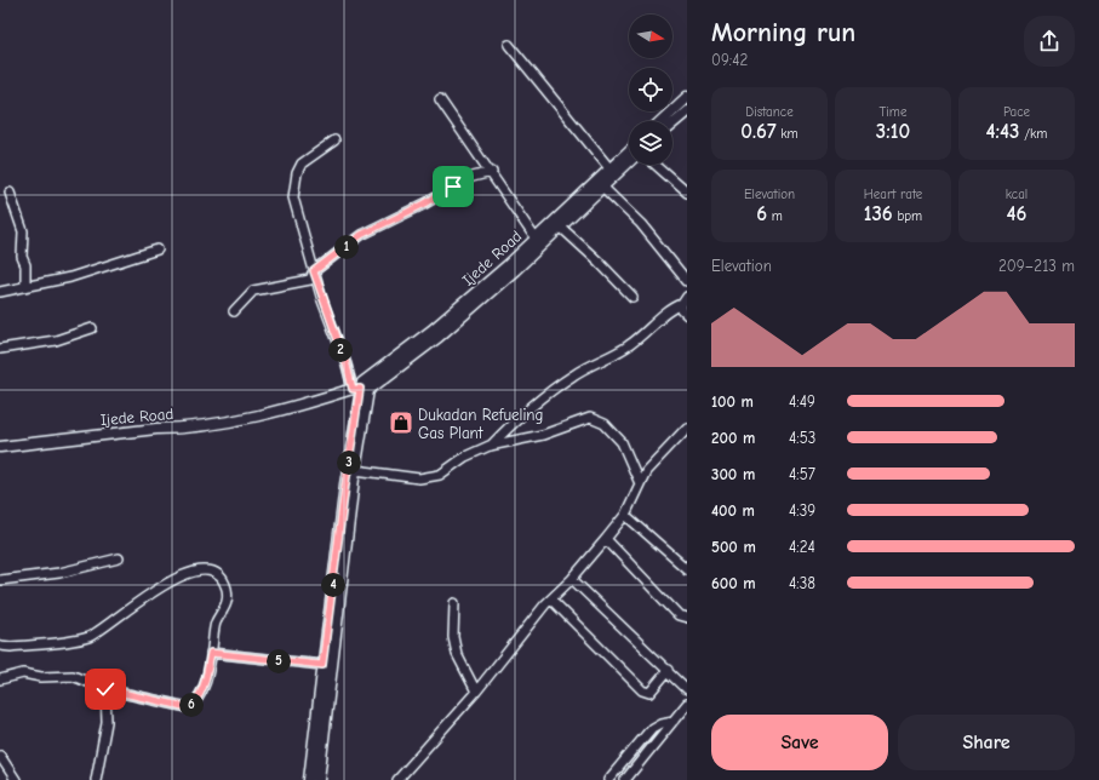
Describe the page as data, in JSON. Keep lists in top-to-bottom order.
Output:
{
  "streets": {
    "main road": ["Ijede Road"]
  },
  "places": {
    "shop": ["Dukadan Refueling Gas Plant"]
  },
  "north": "right",
  "page": {
    "heading": ["Morning run", "09:42"],
    "stats": [
      ["Distance", "0.67 km"],
      ["Time", "3:10"],
      ["Pace", "4:43 /km"],
      ["Elevation", "6 m"],
      ["Heart rate", "136 bpm"],
      ["kcal", "46"]
    ],
    "pins": [
      "1",
      "2",
      "3",
      "4",
      "5",
      "6"
    ],
    "chart": ["Elevation", "209–213 m"],
    "list": [
      {
        "name": "100 m",
        "note": "4:49"
      },
      {
        "name": "200 m",
        "note": "4:53"
      },
      {
        "name": "300 m",
        "note": "4:57"
      },
      {
        "name": "400 m",
        "note": "4:39"
      },
      {
        "name": "500 m",
        "note": "4:24"
      },
      {
        "name": "600 m",
        "note": "4:38"
      }
    ],
    "buttons": ["Save", "Share"]
  }
}
